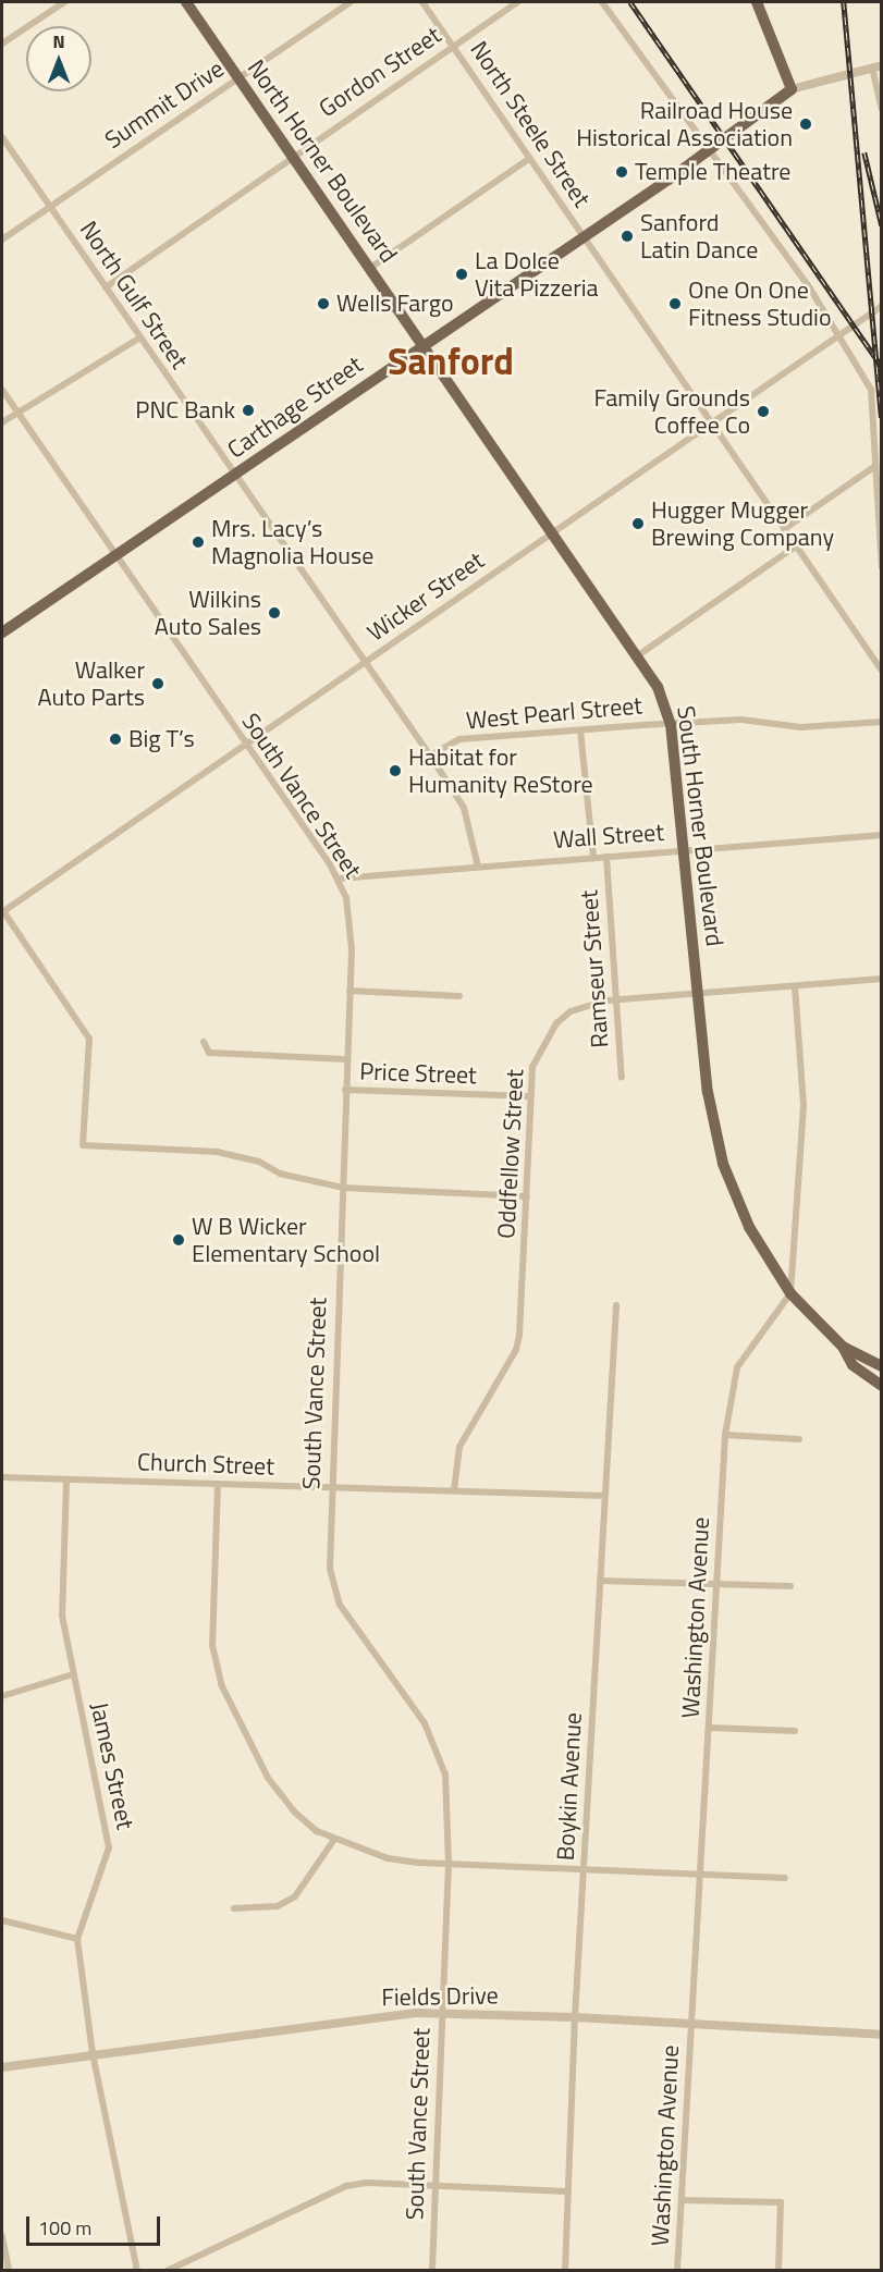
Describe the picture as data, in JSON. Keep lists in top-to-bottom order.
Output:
{
  "streets": {
    "main road": ["North Horner Boulevard", "Carthage Street", "South Horner Boulevard"],
    "street": [
      "Gordon Street",
      "Summit Drive",
      "North Steele Street",
      "North Gulf Street",
      "Wicker Street",
      "West Pearl Street",
      "South Vance Street",
      "Wall Street",
      "Ramseur Street",
      "Price Street",
      "Oddfellow Street",
      "Church Street",
      "Washington Avenue",
      "James Street",
      "Boykin Avenue",
      "Fields Drive"
    ]
  },
  "crossings": [
    ["Gordon Street", "North Steele Street"],
    ["Gordon Street", "North Horner Boulevard"],
    ["Gordon Street", "North Gulf Street"],
    ["Summit Drive", "North Horner Boulevard"],
    ["Summit Drive", "North Gulf Street"],
    ["North Steele Street", "Carthage Street"],
    ["North Steele Street", "Wicker Street"],
    ["North Horner Boulevard", "Carthage Street"],
    ["North Horner Boulevard", "South Horner Boulevard"],
    ["North Gulf Street", "Carthage Street"],
    ["North Gulf Street", "Wicker Street"],
    ["North Gulf Street", "West Pearl Street"],
    ["North Gulf Street", "Wall Street"],
    ["Carthage Street", "South Vance Street"],
    ["Carthage Street", "South Horner Boulevard"],
    ["Wicker Street", "South Vance Street"],
    ["Wicker Street", "South Horner Boulevard"],
    ["West Pearl Street", "South Horner Boulevard"],
    ["West Pearl Street", "Ramseur Street"],
    ["South Vance Street", "Wall Street"],
    ["South Vance Street", "Price Street"],
    ["South Vance Street", "Church Street"],
    ["South Vance Street", "Fields Drive"],
    ["South Horner Boulevard", "Wall Street"],
    ["South Horner Boulevard", "Oddfellow Street"],
    ["South Horner Boulevard", "Washington Avenue"],
    ["Wall Street", "Ramseur Street"],
    ["Ramseur Street", "Oddfellow Street"],
    ["Price Street", "Oddfellow Street"],
    ["Oddfellow Street", "Church Street"],
    ["Church Street", "James Street"],
    ["Church Street", "Boykin Avenue"],
    ["Washington Avenue", "Fields Drive"],
    ["James Street", "Fields Drive"],
    ["Boykin Avenue", "Fields Drive"]
  ],
  "districts": ["Sanford"],
  "places": [
    "Railroad House Historical Association",
    "Temple Theatre",
    "Sanford Latin Dance",
    "La Dolce Vita Pizzeria",
    "Wells Fargo",
    "One On One Fitness Studio",
    "PNC Bank",
    "Family Grounds Coffee Co",
    "Hugger Mugger Brewing Company",
    "Mrs. Lacy’s Magnolia House",
    "Wilkins Auto Sales",
    "Walker Auto Parts",
    "Big T’s",
    "Habitat for Humanity ReStore",
    "W B Wicker Elementary School"
  ],
  "scale_bar": "100 m",
  "north": "top"
}
